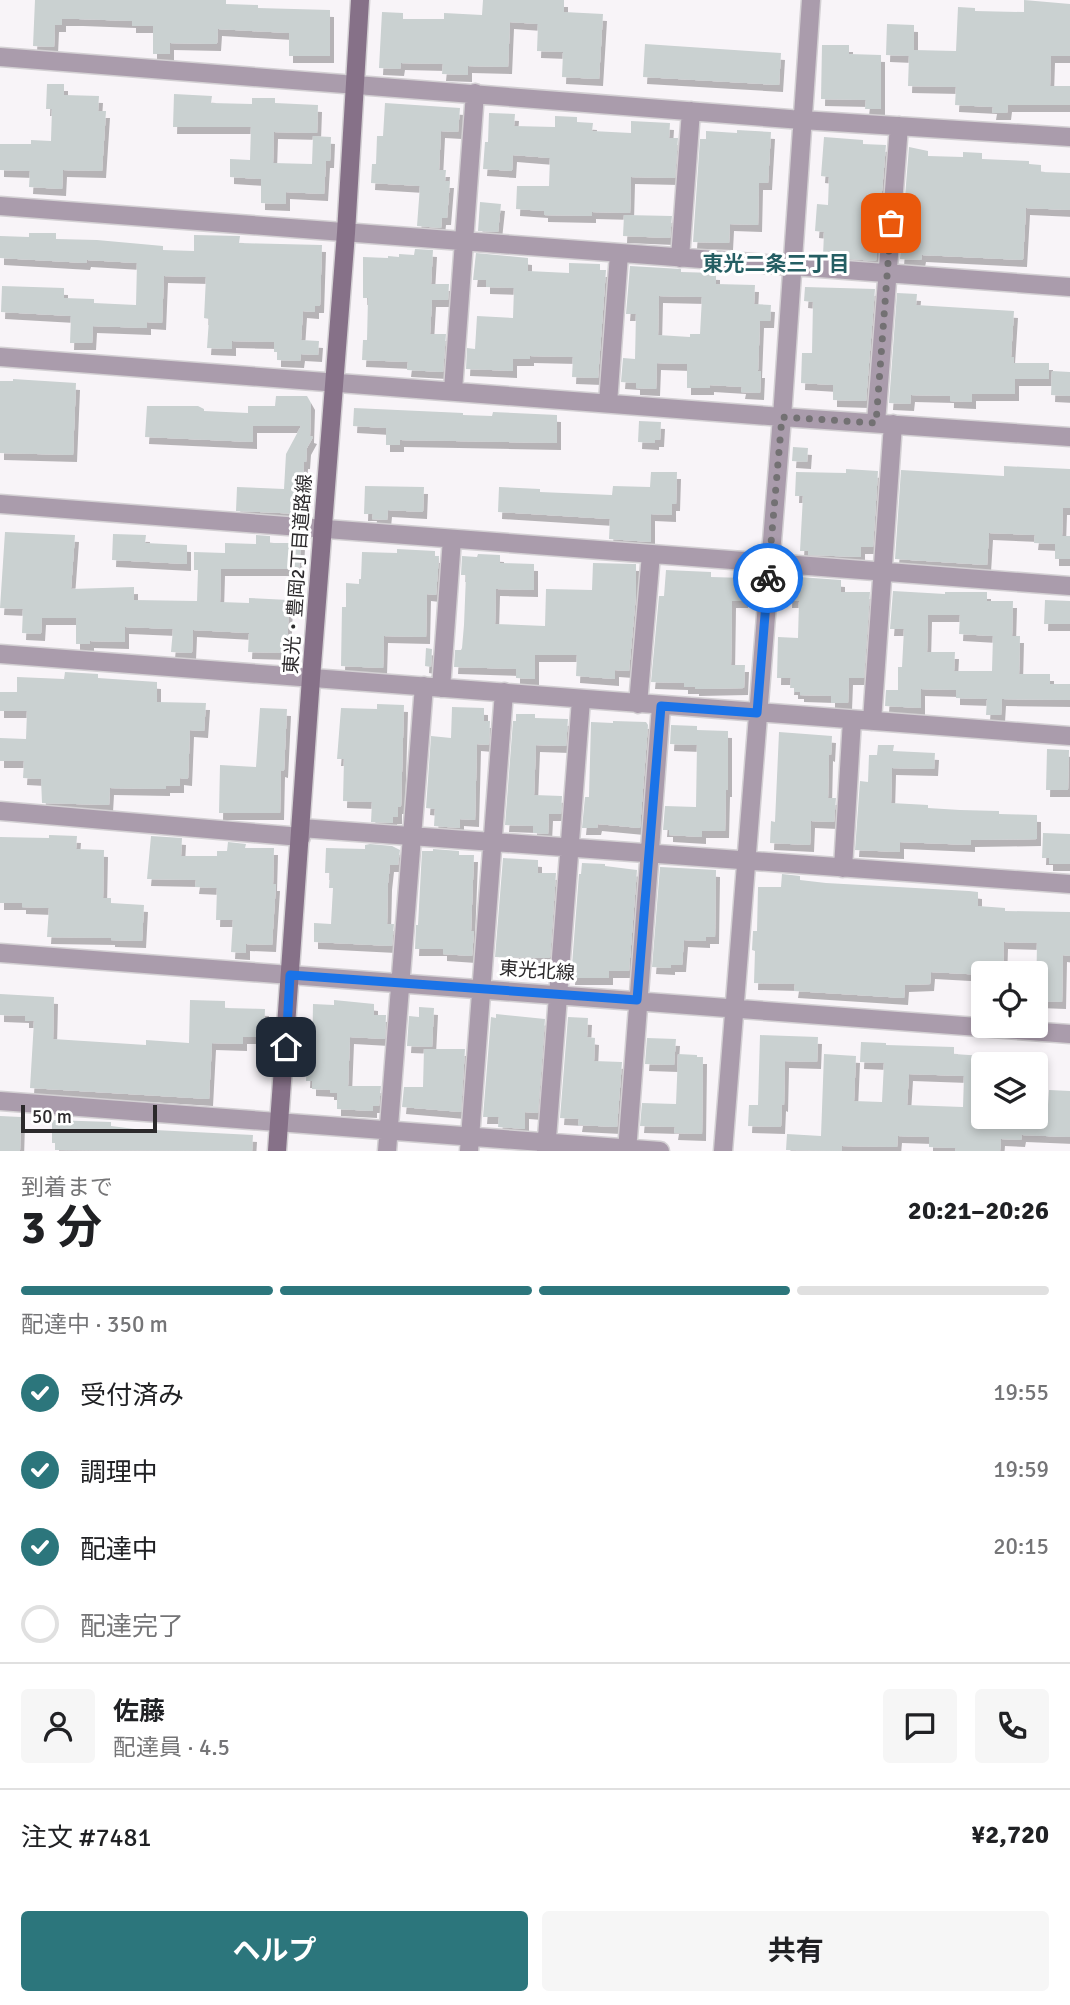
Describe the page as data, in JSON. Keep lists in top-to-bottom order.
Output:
{
  "streets": {
    "street": ["東光・豊岡2丁目道路線", "東光北線"]
  },
  "crossings": [
    ["東光・豊岡2丁目道路線", "東光北線"]
  ],
  "districts": ["東光二条三丁目"],
  "scale_bar": "50 m",
  "page": {
    "scale": "50 m",
    "heading": ["3 分", "到着まで", "20:21–20:26"],
    "panel": [
      "佐藤",
      "配達員 · 4.5",
      "注文 #7481",
      "¥2,720"
    ],
    "bar": "配達中 · 350 m",
    "list": [
      ["受付済み", "19:55"],
      ["調理中", "19:59"],
      ["配達中", "20:15"],
      "配達完了"
    ],
    "buttons": ["ヘルプ", "共有"]
  }
}
